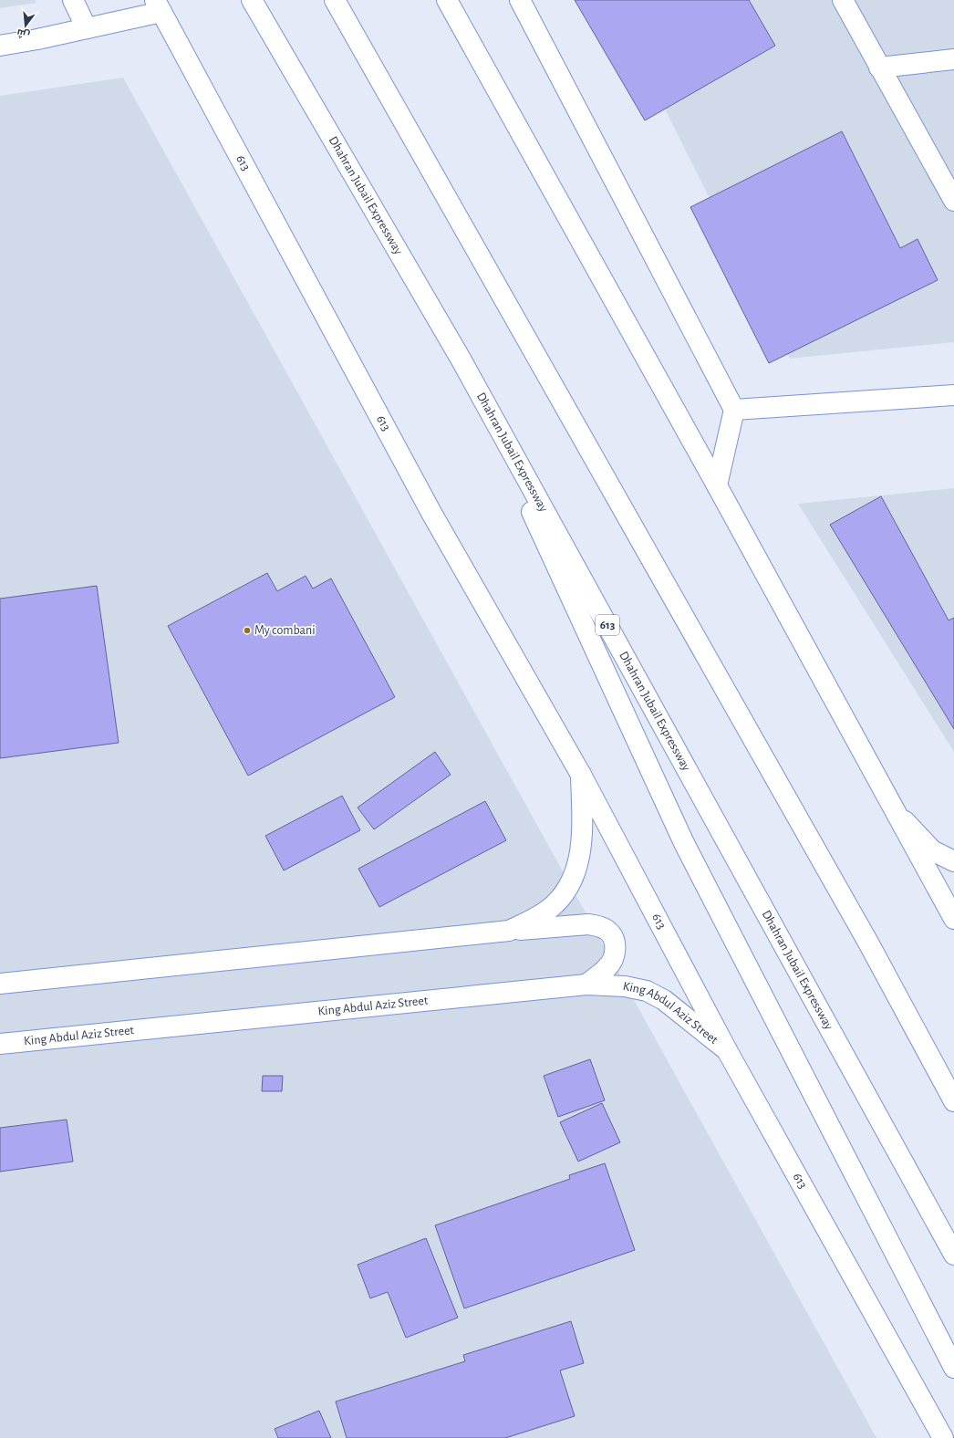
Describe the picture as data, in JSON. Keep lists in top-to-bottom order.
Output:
{
  "streets": {
    "main road": ["613", "Dhahran Jubail Expressway", "King Abdul Aziz Street"]
  },
  "crossings": [
    ["613", "King Abdul Aziz Street"]
  ],
  "places": ["My combani"],
  "north": "bottom"
}
